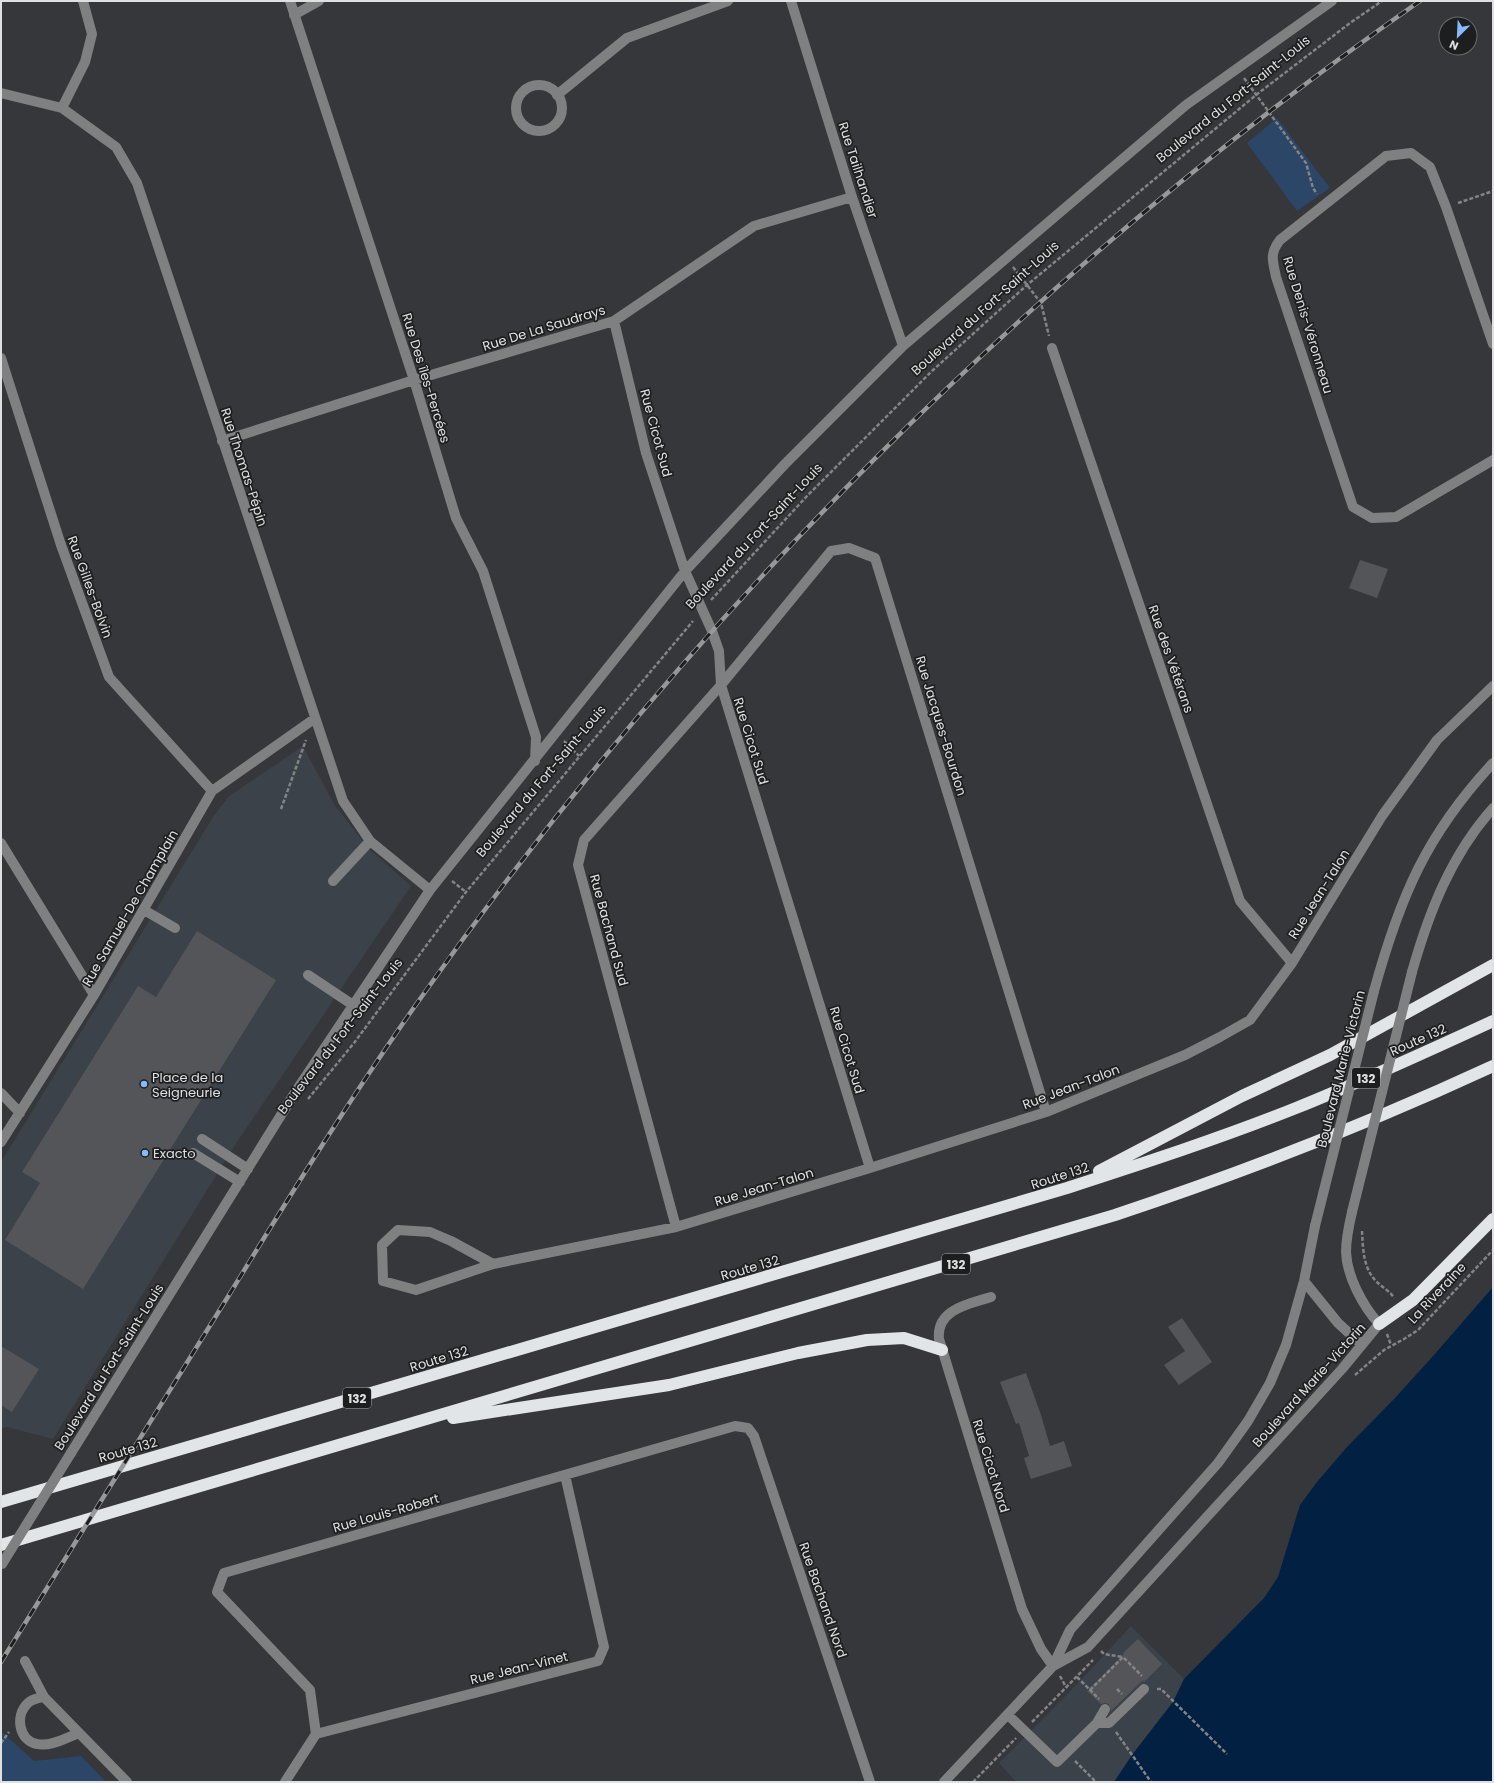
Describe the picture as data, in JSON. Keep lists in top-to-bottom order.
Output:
{
  "streets": {
    "highway": ["Route 132", "132"],
    "street": [
      "Boulevard du Fort-Saint-Louis",
      "Rue Tailhandier",
      "Rue Denis-Véronneau",
      "Rue De La Saudrays",
      "Rue Des îles-Percées",
      "Rue Cicot Sud",
      "Rue Thomas-Pépin",
      "Rue Gilles-Bolvin",
      "Rue des Vétérans",
      "Rue Jacques-Bourdon",
      "Rue Jean-Talon",
      "Rue Samuel-De Champlain",
      "Rue Bachand Sud",
      "Boulevard Marie-Victorin",
      "Rue Cicot Nord",
      "Rue Louis-Robert",
      "Rue Bachand Nord",
      "Rue Jean-Vinet"
    ],
    "path": ["La Riveraine"]
  },
  "crossings": [
    ["Boulevard du Fort-Saint-Louis", "Rue Tailhandier"],
    ["Boulevard du Fort-Saint-Louis", "Rue Des îles-Percées"],
    ["Boulevard du Fort-Saint-Louis", "Rue Cicot Sud"],
    ["Boulevard du Fort-Saint-Louis", "Rue Thomas-Pépin"],
    ["Rue Tailhandier", "Rue De La Saudrays"],
    ["Rue De La Saudrays", "Rue Des îles-Percées"],
    ["Rue De La Saudrays", "Rue Cicot Sud"],
    ["Rue De La Saudrays", "Rue Thomas-Pépin"],
    ["Rue Cicot Sud", "Rue Jacques-Bourdon"],
    ["Rue Cicot Sud", "Rue Jean-Talon"],
    ["Rue Cicot Sud", "Rue Bachand Sud"],
    ["Rue Thomas-Pépin", "Rue Samuel-De Champlain"],
    ["Rue Gilles-Bolvin", "Rue Samuel-De Champlain"],
    ["Rue des Vétérans", "Rue Jean-Talon"],
    ["Rue Jacques-Bourdon", "Rue Jean-Talon"],
    ["Rue Jacques-Bourdon", "Rue Bachand Sud"],
    ["Rue Jean-Talon", "Rue Bachand Sud"],
    ["Boulevard Marie-Victorin", "La Riveraine"],
    ["Boulevard Marie-Victorin", "Rue Cicot Nord"],
    ["Rue Louis-Robert", "Rue Bachand Nord"],
    ["Rue Louis-Robert", "Rue Jean-Vinet"]
  ],
  "places": ["Place de la Seigneurie", "Exacto"],
  "north": "bottom left"
}
